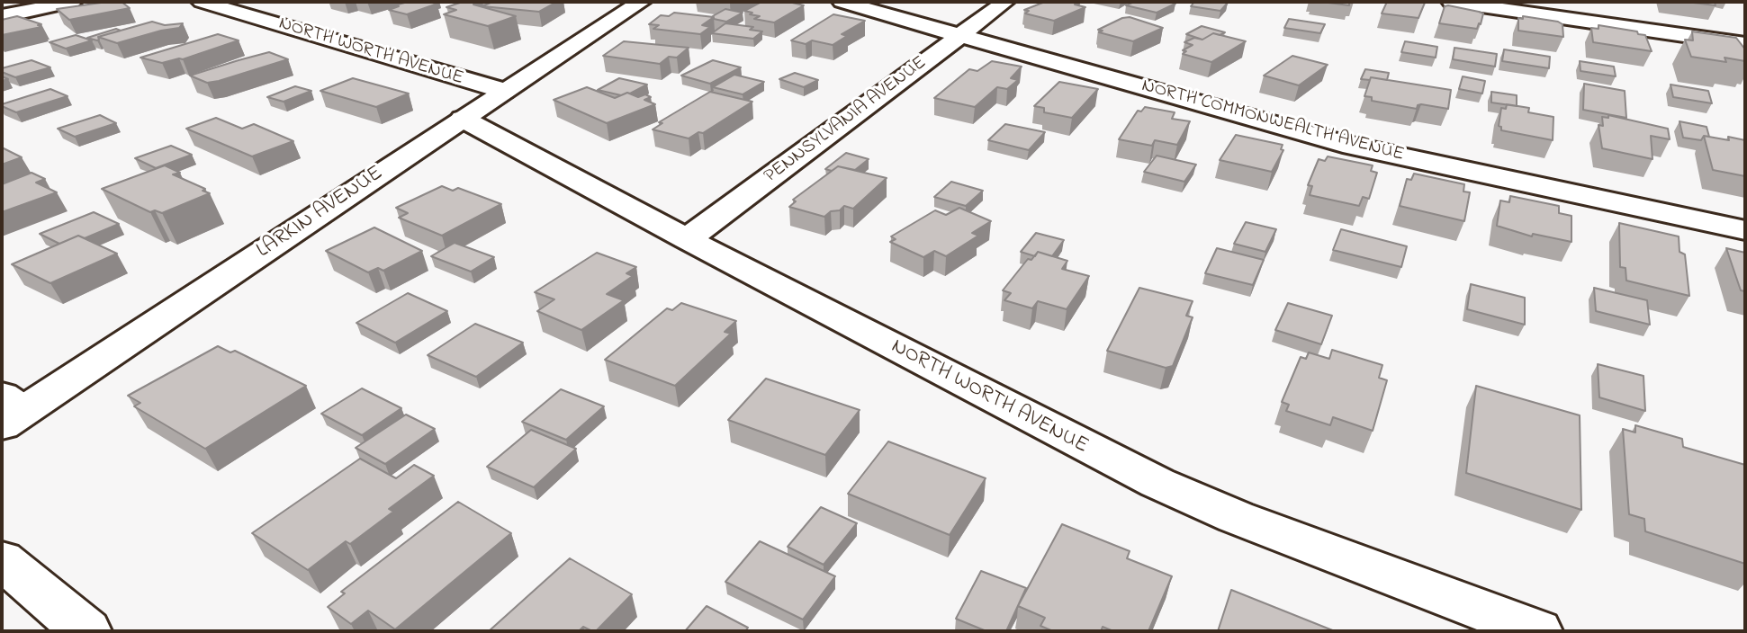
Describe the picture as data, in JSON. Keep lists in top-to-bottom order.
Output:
{
  "streets": {
    "street": [
      "NORTH WORTH AVENUE",
      "PENNSYLVANIA AVENUE",
      "NORTH COMMONWEALTH AVENUE",
      "LARKIN AVENUE"
    ]
  },
  "crossings": [
    ["NORTH WORTH AVENUE", "PENNSYLVANIA AVENUE"],
    ["NORTH WORTH AVENUE", "LARKIN AVENUE"],
    ["PENNSYLVANIA AVENUE", "NORTH COMMONWEALTH AVENUE"]
  ]
}
